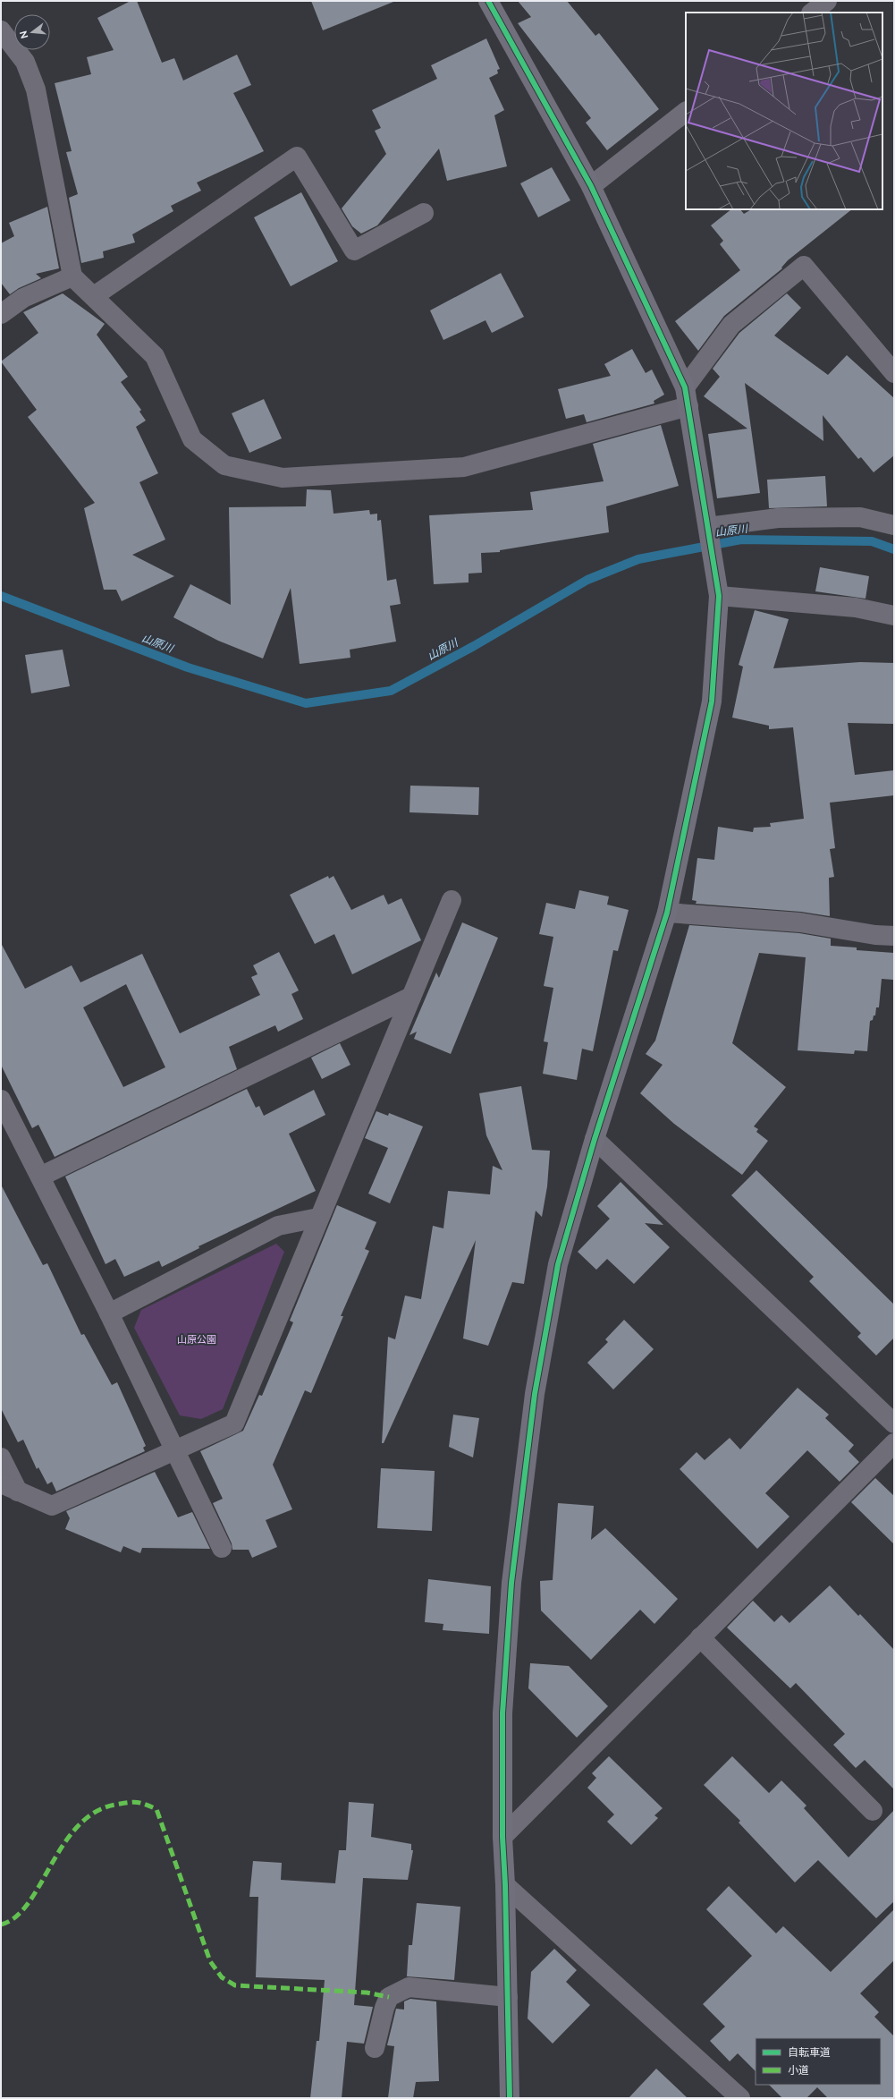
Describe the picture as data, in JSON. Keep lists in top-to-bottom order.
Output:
{
  "water": ["山原川"],
  "parks": ["山原公園"],
  "legend": ["自転車道", "小道"],
  "north": "left"
}
